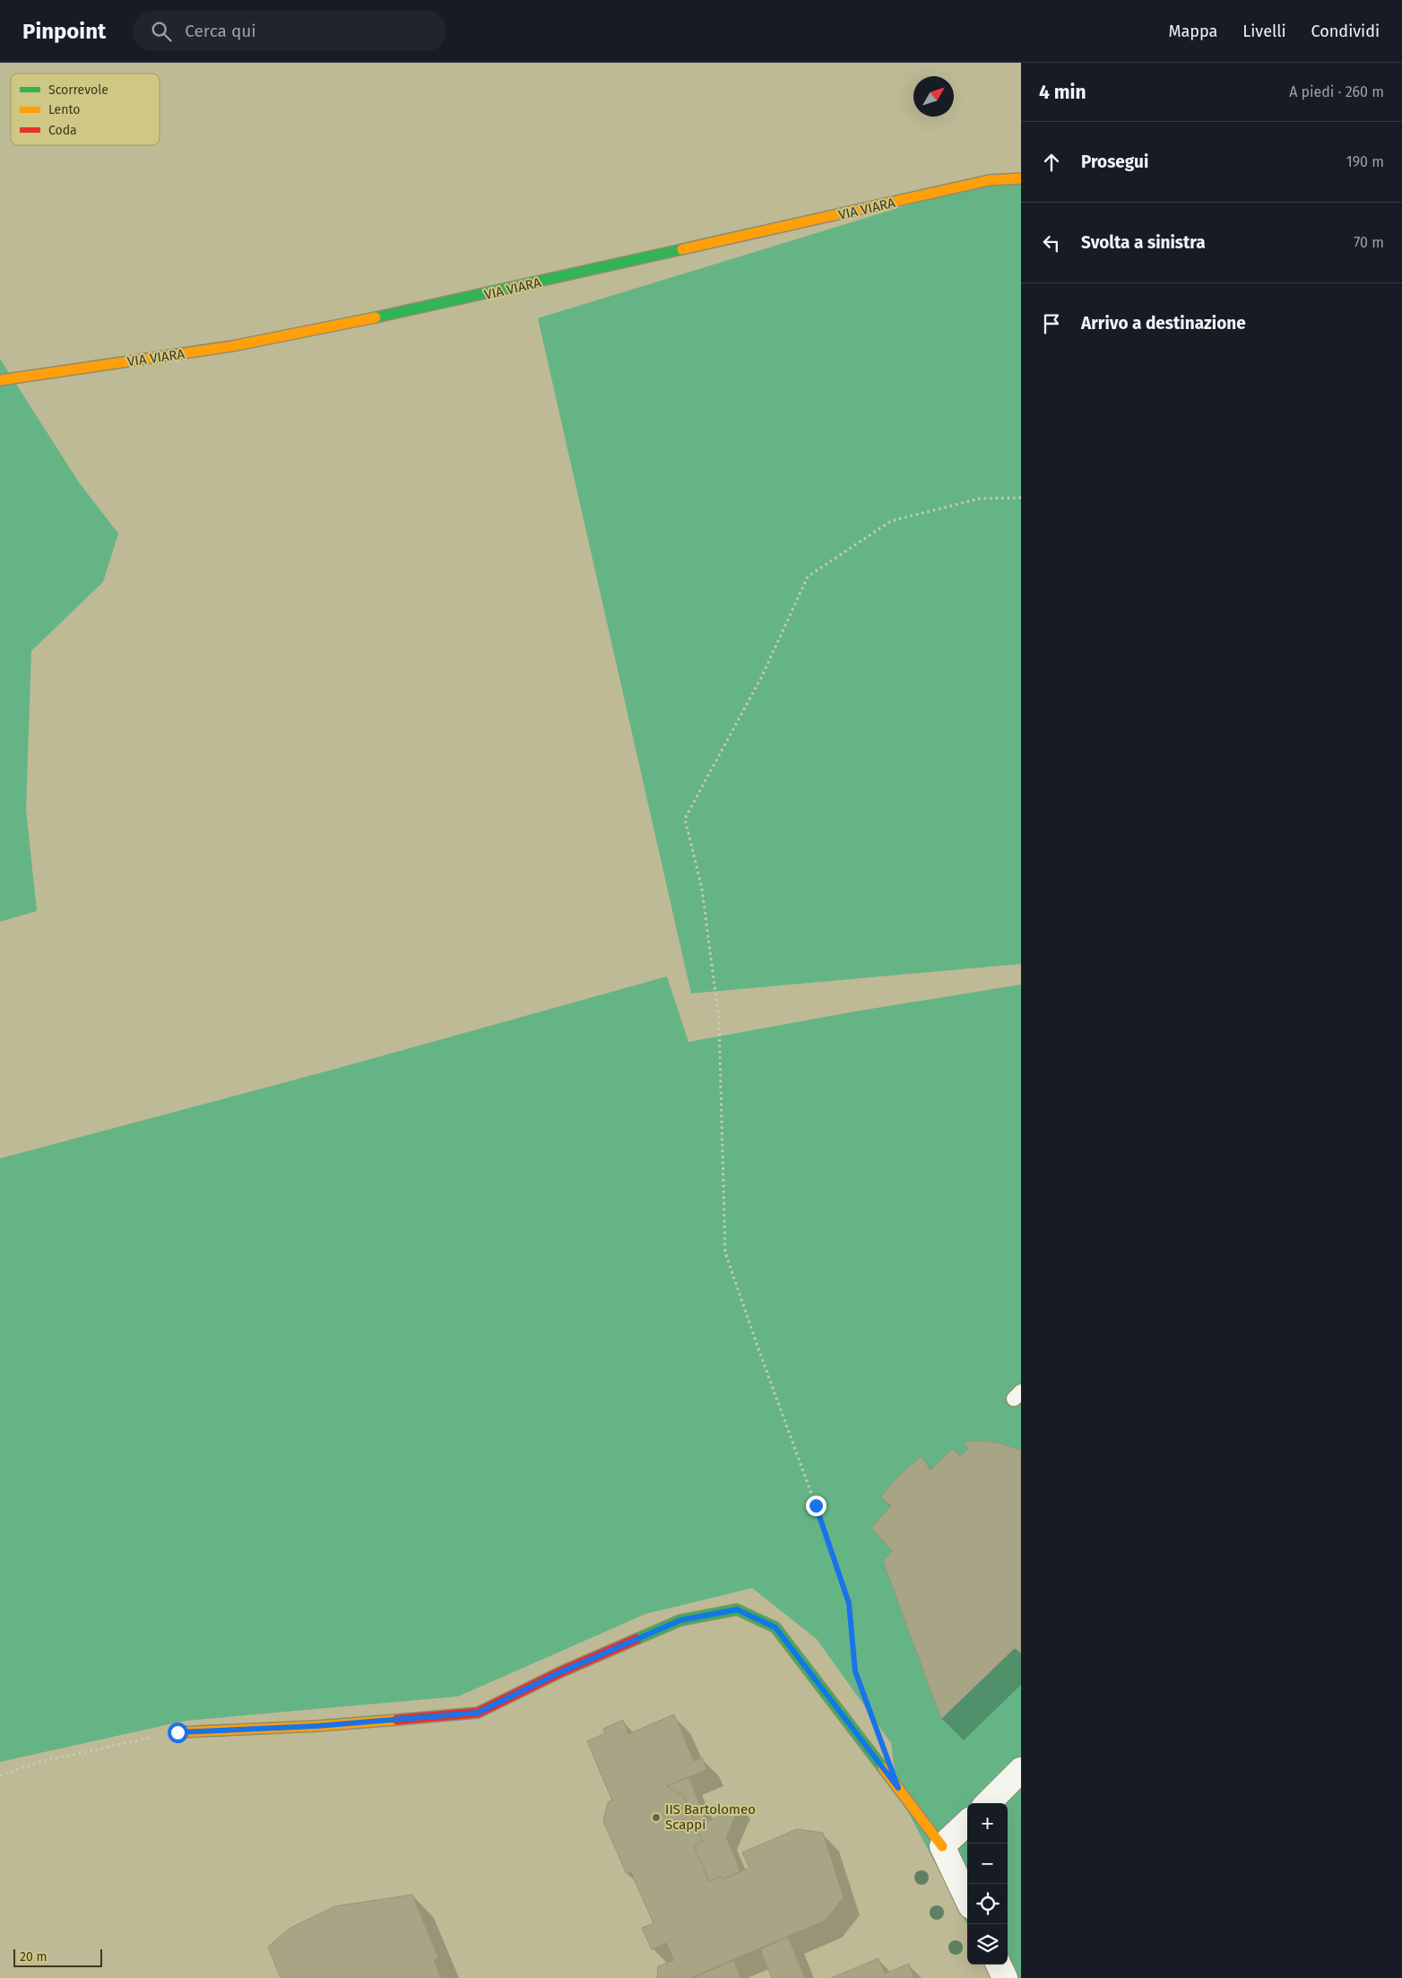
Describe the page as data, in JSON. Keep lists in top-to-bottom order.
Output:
{
  "streets": {
    "main road": ["VIA VIARA"]
  },
  "places": ["IIS Bartolomeo Scappi"],
  "legend": ["Scorrevole", "Lento", "Coda"],
  "scale_bar": "20 m",
  "north": "top right",
  "page": {
    "header": "Pinpoint",
    "search": "Cerca qui",
    "nav": ["Mappa", "Livelli", "Condividi"],
    "heading": ["4 min", "A piedi · 260 m"],
    "list": [
      ["Prosegui", "190 m"],
      ["Svolta a sinistra", "70 m"],
      "Arrivo a destinazione"
    ],
    "map_buttons": ["+", "−"],
    "scale": "20 m"
  }
}
